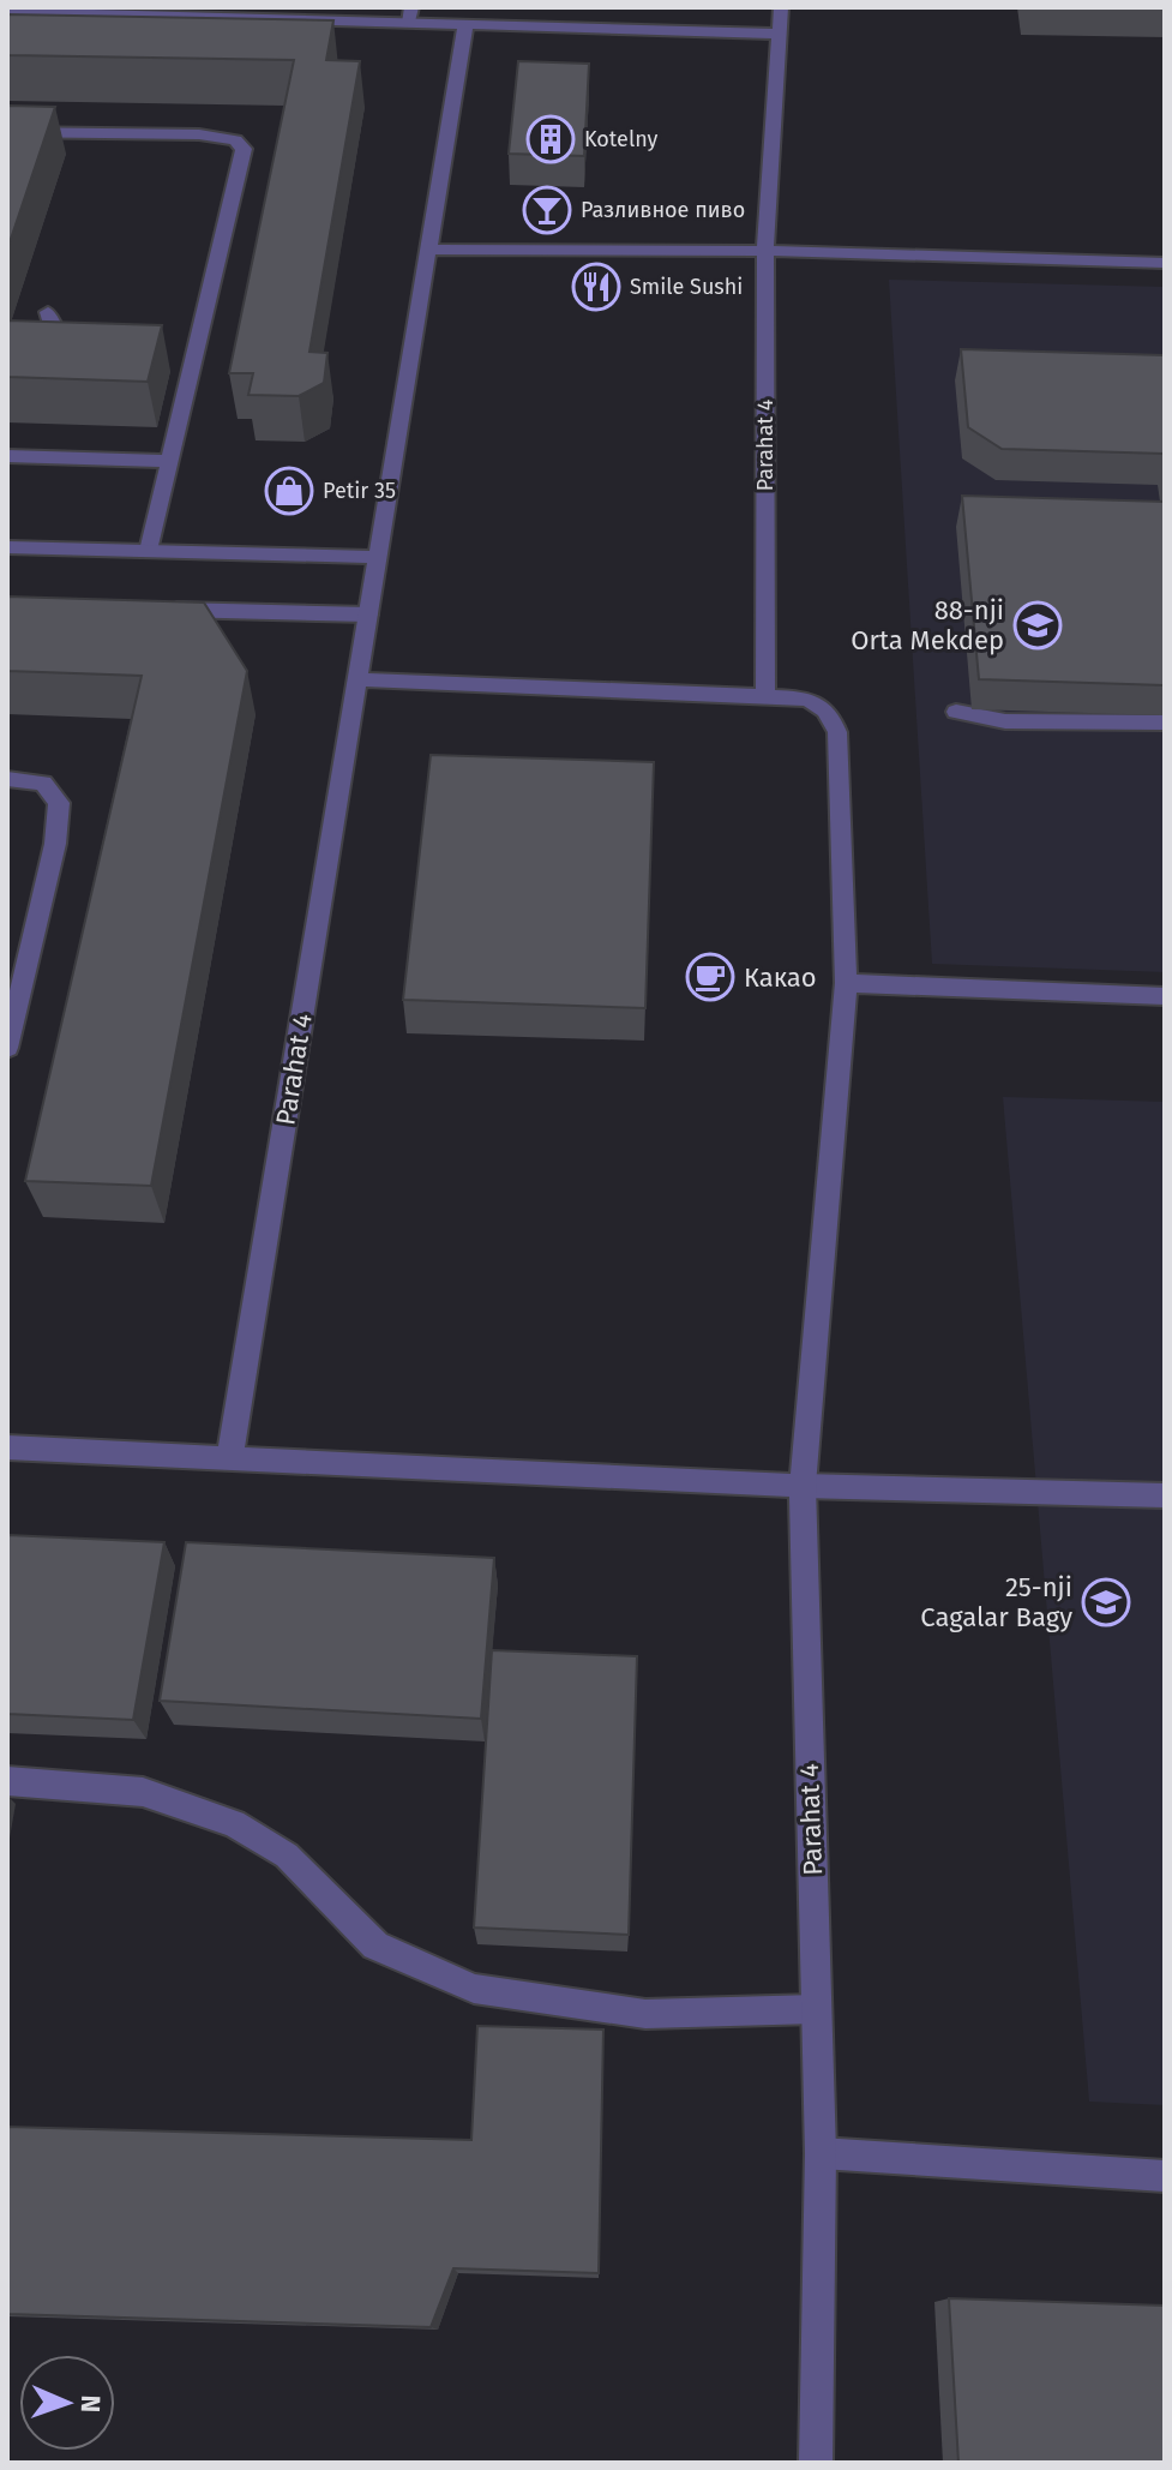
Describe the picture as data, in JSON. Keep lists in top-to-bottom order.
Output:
{
  "streets": {
    "street": ["Parahat 4"]
  },
  "places": {
    "building": ["Kotelny"],
    "bar": ["Разливное пиво"],
    "restaurant": ["Smile Sushi"],
    "shop": ["Petir 35"],
    "school or university": ["88-nji Orta Mekdep", "25-nji Cagalar Bagy"],
    "cafe": ["Какао"]
  },
  "north": "right"
}
